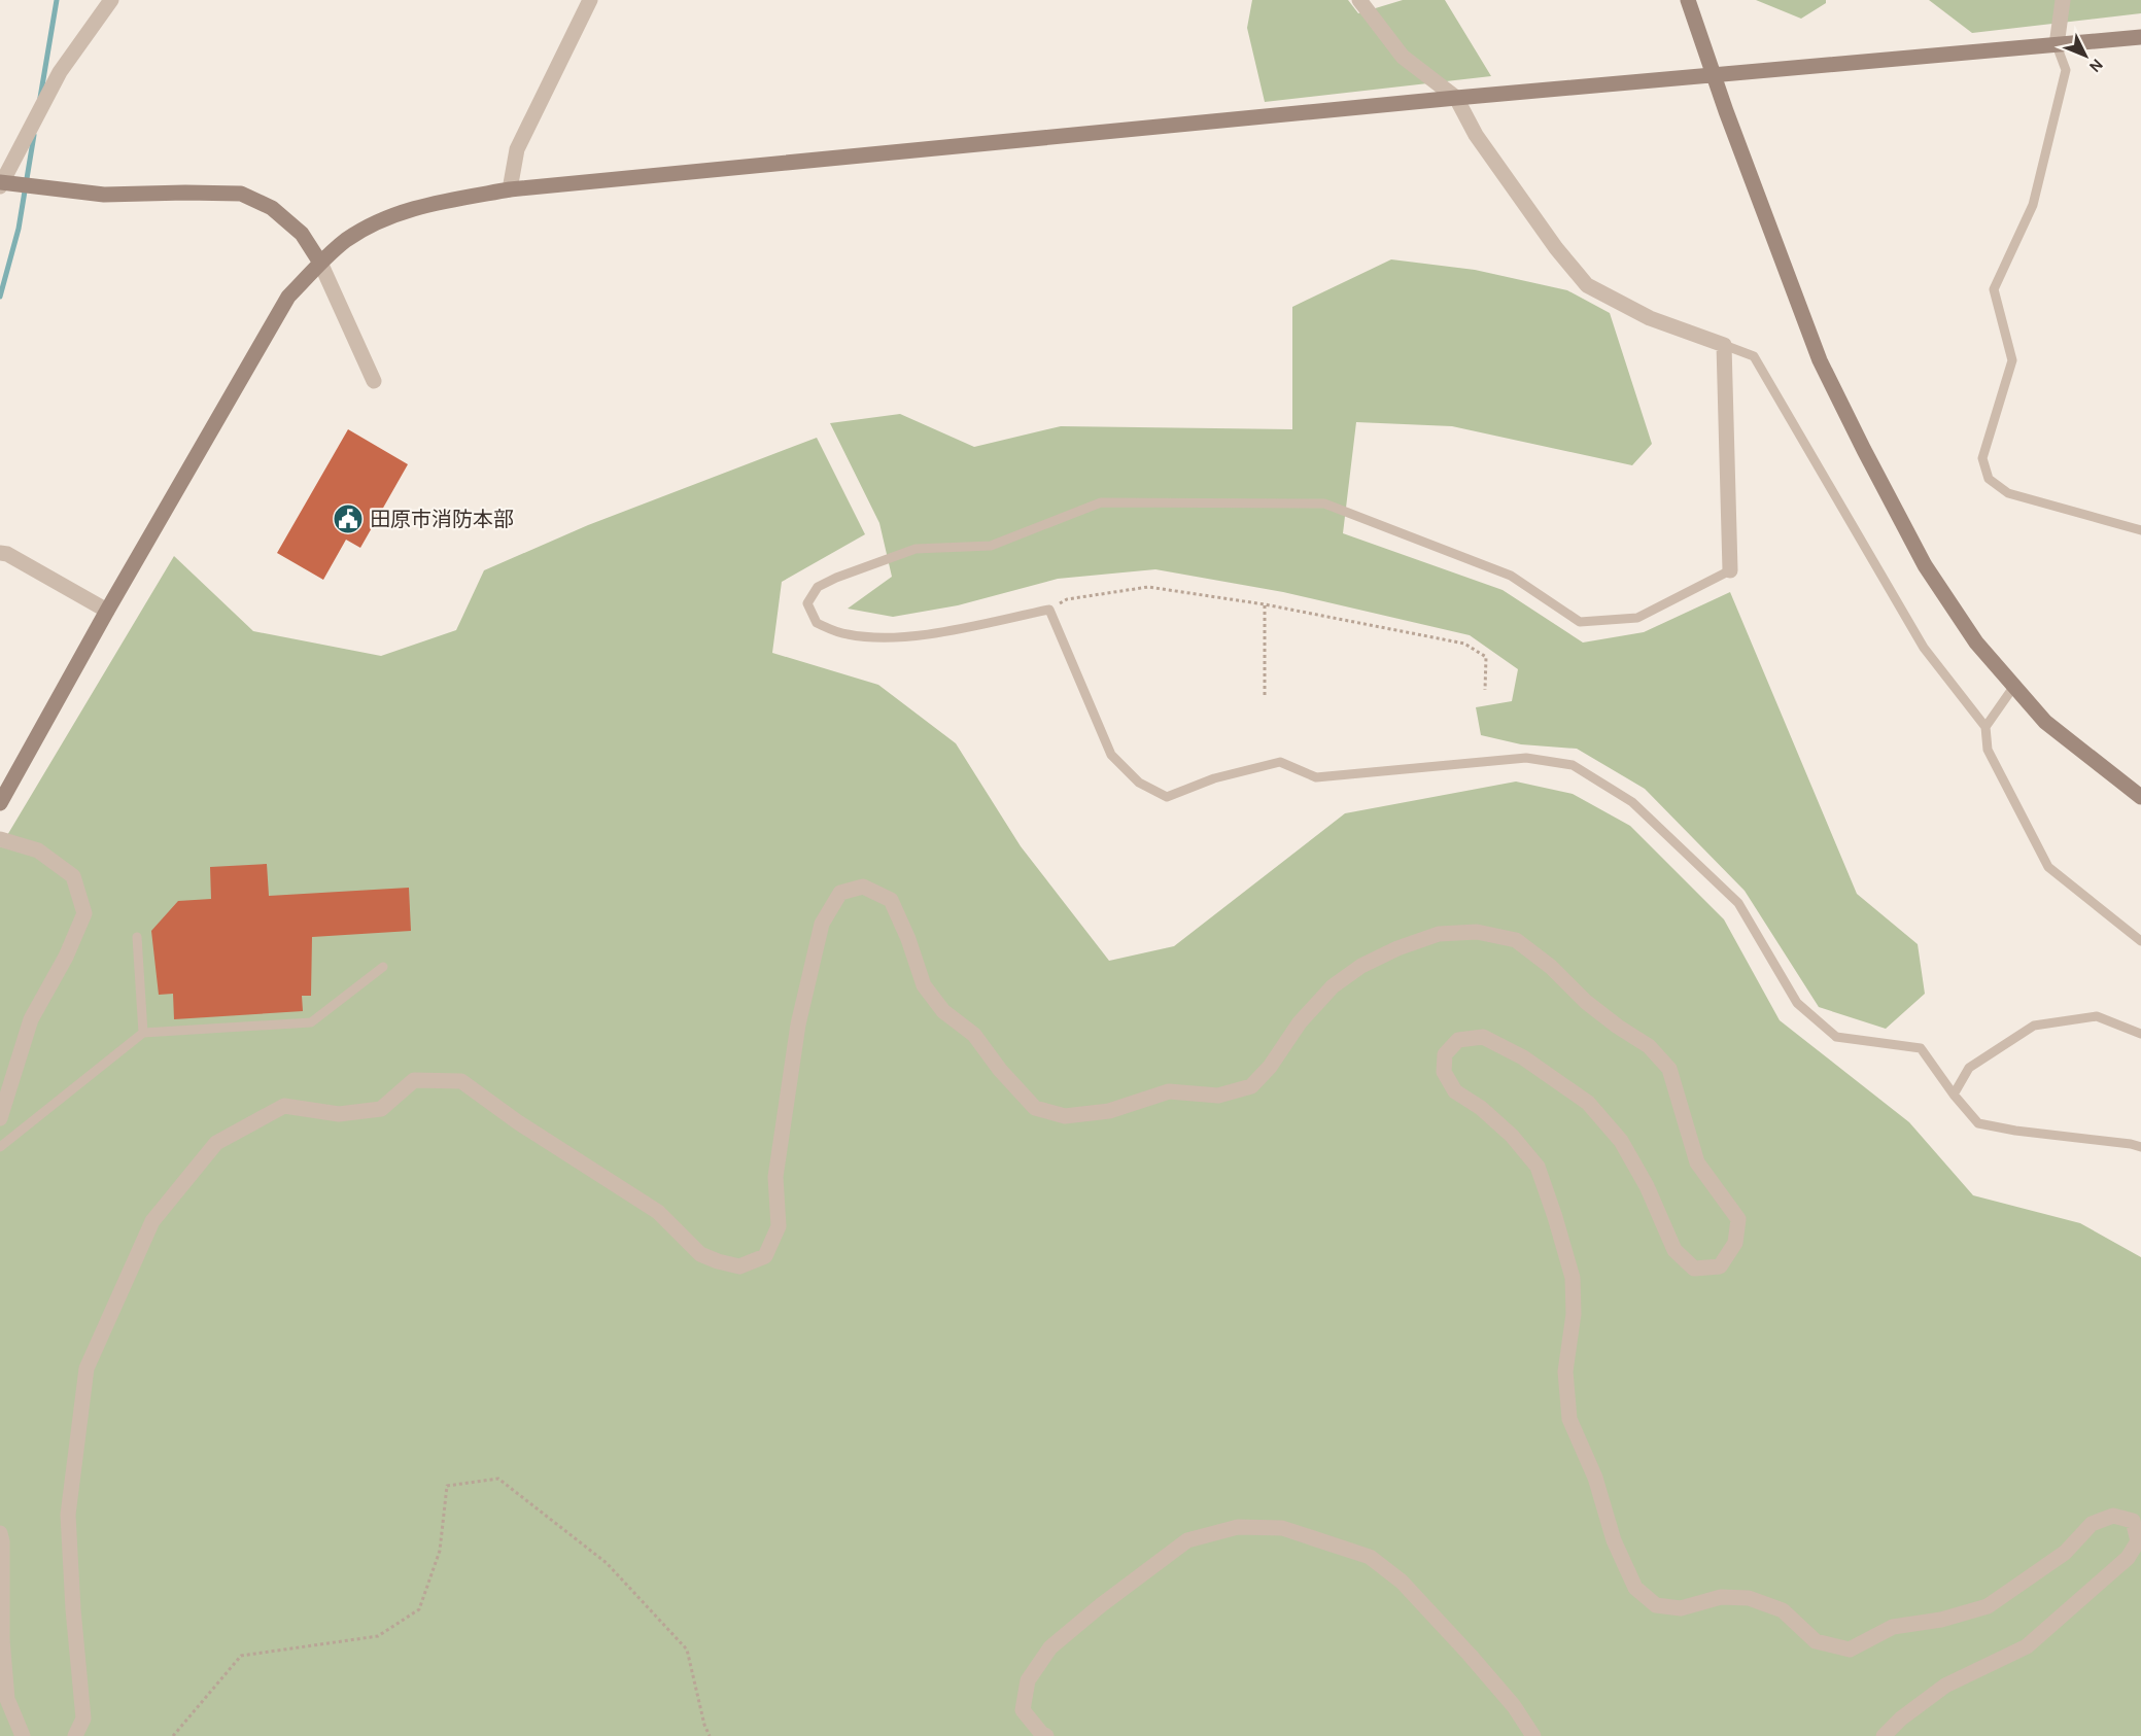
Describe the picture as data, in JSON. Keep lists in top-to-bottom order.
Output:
{
  "places": {
    "public building": ["田原市消防本部"]
  },
  "north": "bottom right"
}
